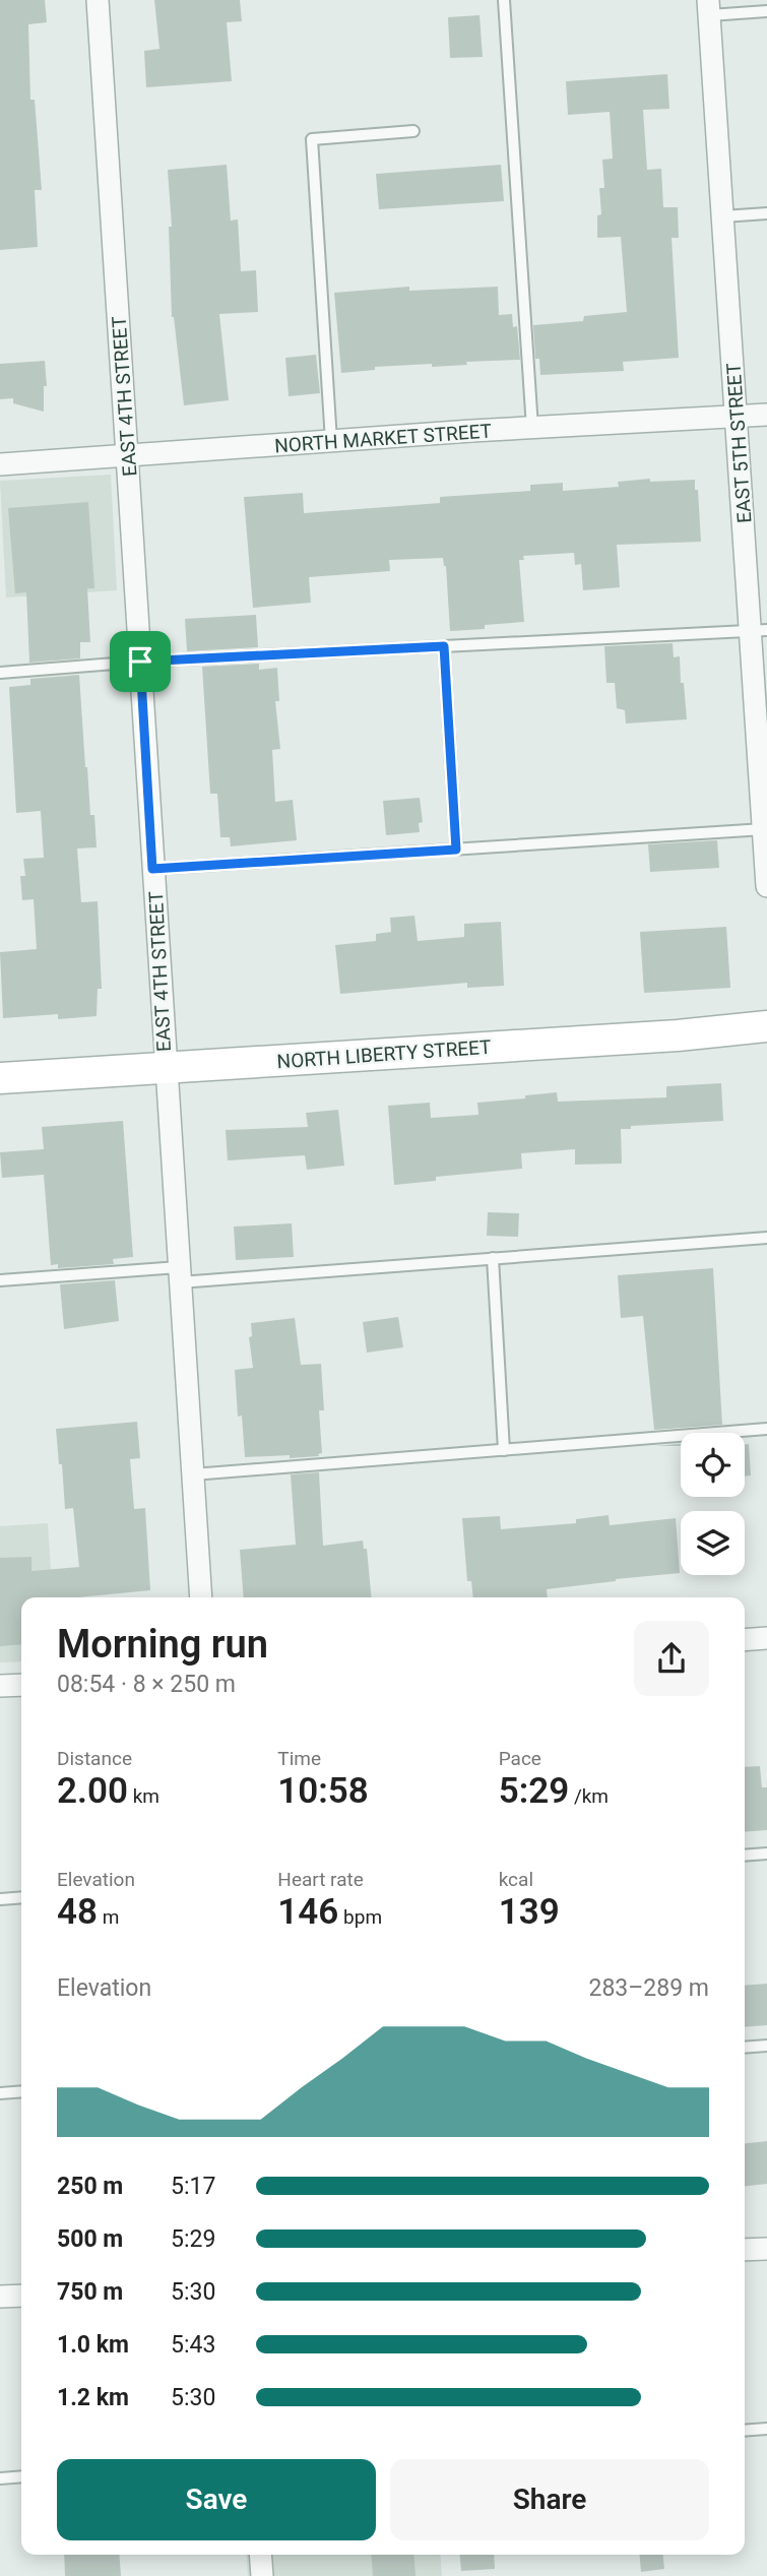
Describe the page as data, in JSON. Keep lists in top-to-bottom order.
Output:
{
  "streets": {
    "street": [
      "EAST 4TH STREET",
      "NORTH MARKET STREET",
      "EAST 5TH STREET",
      "NORTH LIBERTY STREET"
    ]
  },
  "crossings": [
    ["EAST 4TH STREET", "NORTH MARKET STREET"],
    ["EAST 4TH STREET", "NORTH LIBERTY STREET"],
    ["NORTH MARKET STREET", "EAST 5TH STREET"]
  ],
  "page": {
    "heading": ["Morning run", "08:54 · 8 × 250 m"],
    "stats": [
      ["Distance", "2.00 km"],
      ["Time", "10:58"],
      ["Pace", "5:29 /km"],
      ["Elevation", "48 m"],
      ["Heart rate", "146 bpm"],
      ["kcal", "139"]
    ],
    "chart": ["Elevation", "283–289 m"],
    "list": [
      {
        "name": "250 m",
        "note": "5:17"
      },
      {
        "name": "500 m",
        "note": "5:29"
      },
      {
        "name": "750 m",
        "note": "5:30"
      },
      {
        "name": "1.0 km",
        "note": "5:43"
      },
      {
        "name": "1.2 km",
        "note": "5:30"
      }
    ],
    "buttons": ["Save", "Share"]
  }
}
